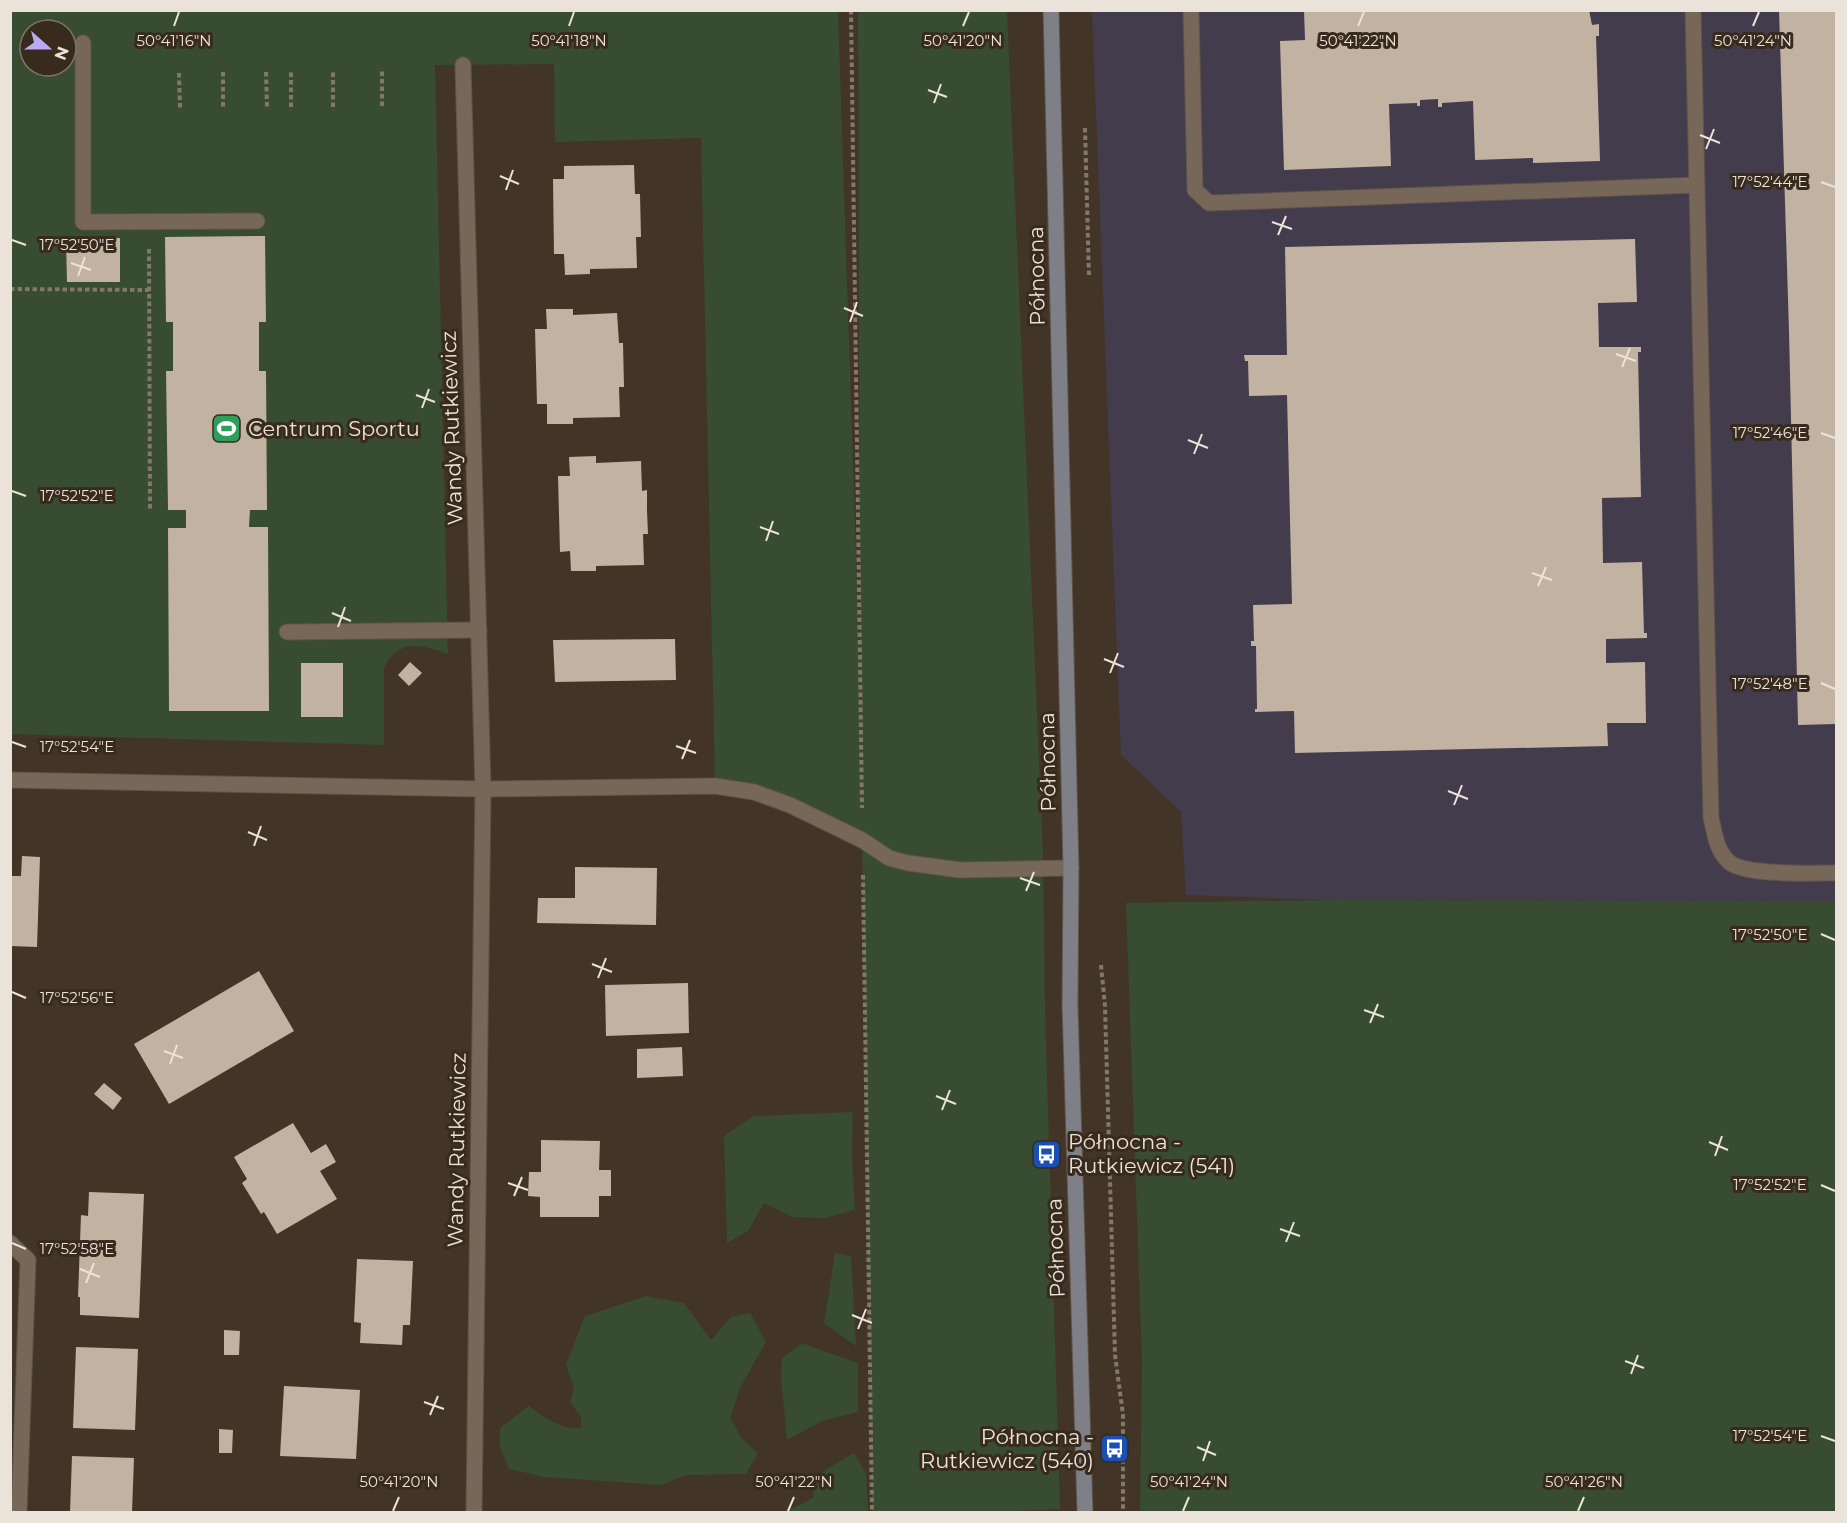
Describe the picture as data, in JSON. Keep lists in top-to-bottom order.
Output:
{
  "streets": {
    "street": ["Północna", "Wandy Rutkiewicz"]
  },
  "places": {
    "sports": ["Centrum Sportu"],
    "bus stop": ["Północna - Rutkiewicz (541)", "Północna - Rutkiewicz (540)"]
  },
  "north": "right",
  "coordinates": [
    "50°41'16\"N",
    "50°41'18\"N",
    "50°41'20\"N",
    "50°41'22\"N",
    "50°41'24\"N",
    "17°52'44\"E",
    "17°52'50\"E",
    "17°52'46\"E",
    "17°52'52\"E",
    "17°52'48\"E",
    "17°52'54\"E",
    "17°52'56\"E",
    "17°52'58\"E",
    "50°41'26\"N"
  ]
}
